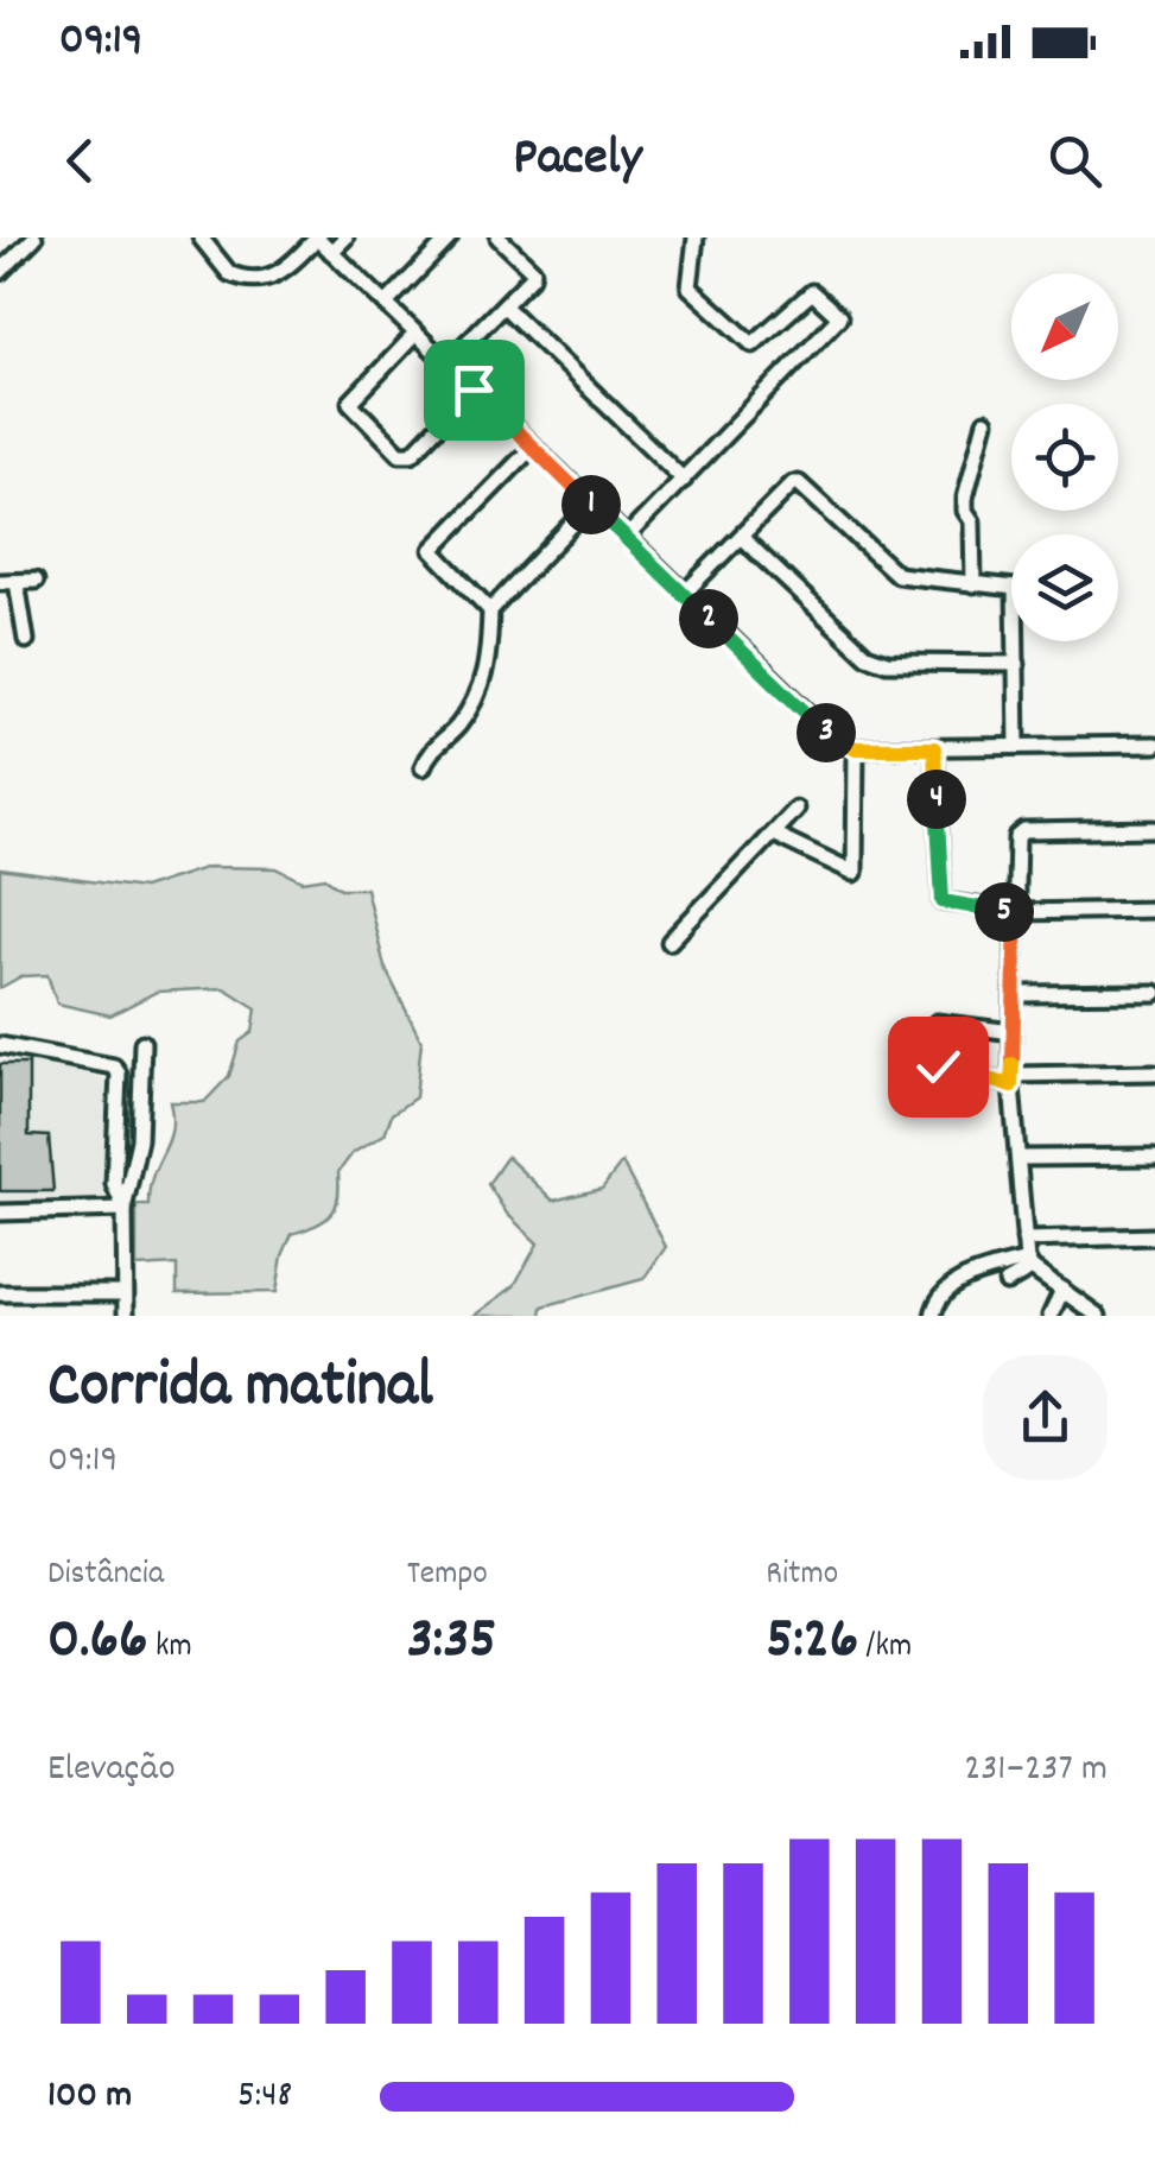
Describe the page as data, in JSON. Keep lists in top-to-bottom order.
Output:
{
  "north": "bottom left",
  "page": {
    "status": "09:19",
    "header": "Pacely",
    "pins": [
      "1",
      "2",
      "3",
      "4",
      "5"
    ],
    "heading": ["Corrida matinal", "09:19"],
    "stats": [
      ["Distância", "0.66 km"],
      ["Tempo", "3:35"],
      ["Ritmo", "5:26 /km"]
    ],
    "chart": ["Elevação", "231–237 m"],
    "list": [
      {
        "name": "100 m",
        "note": "5:48"
      }
    ]
  }
}
